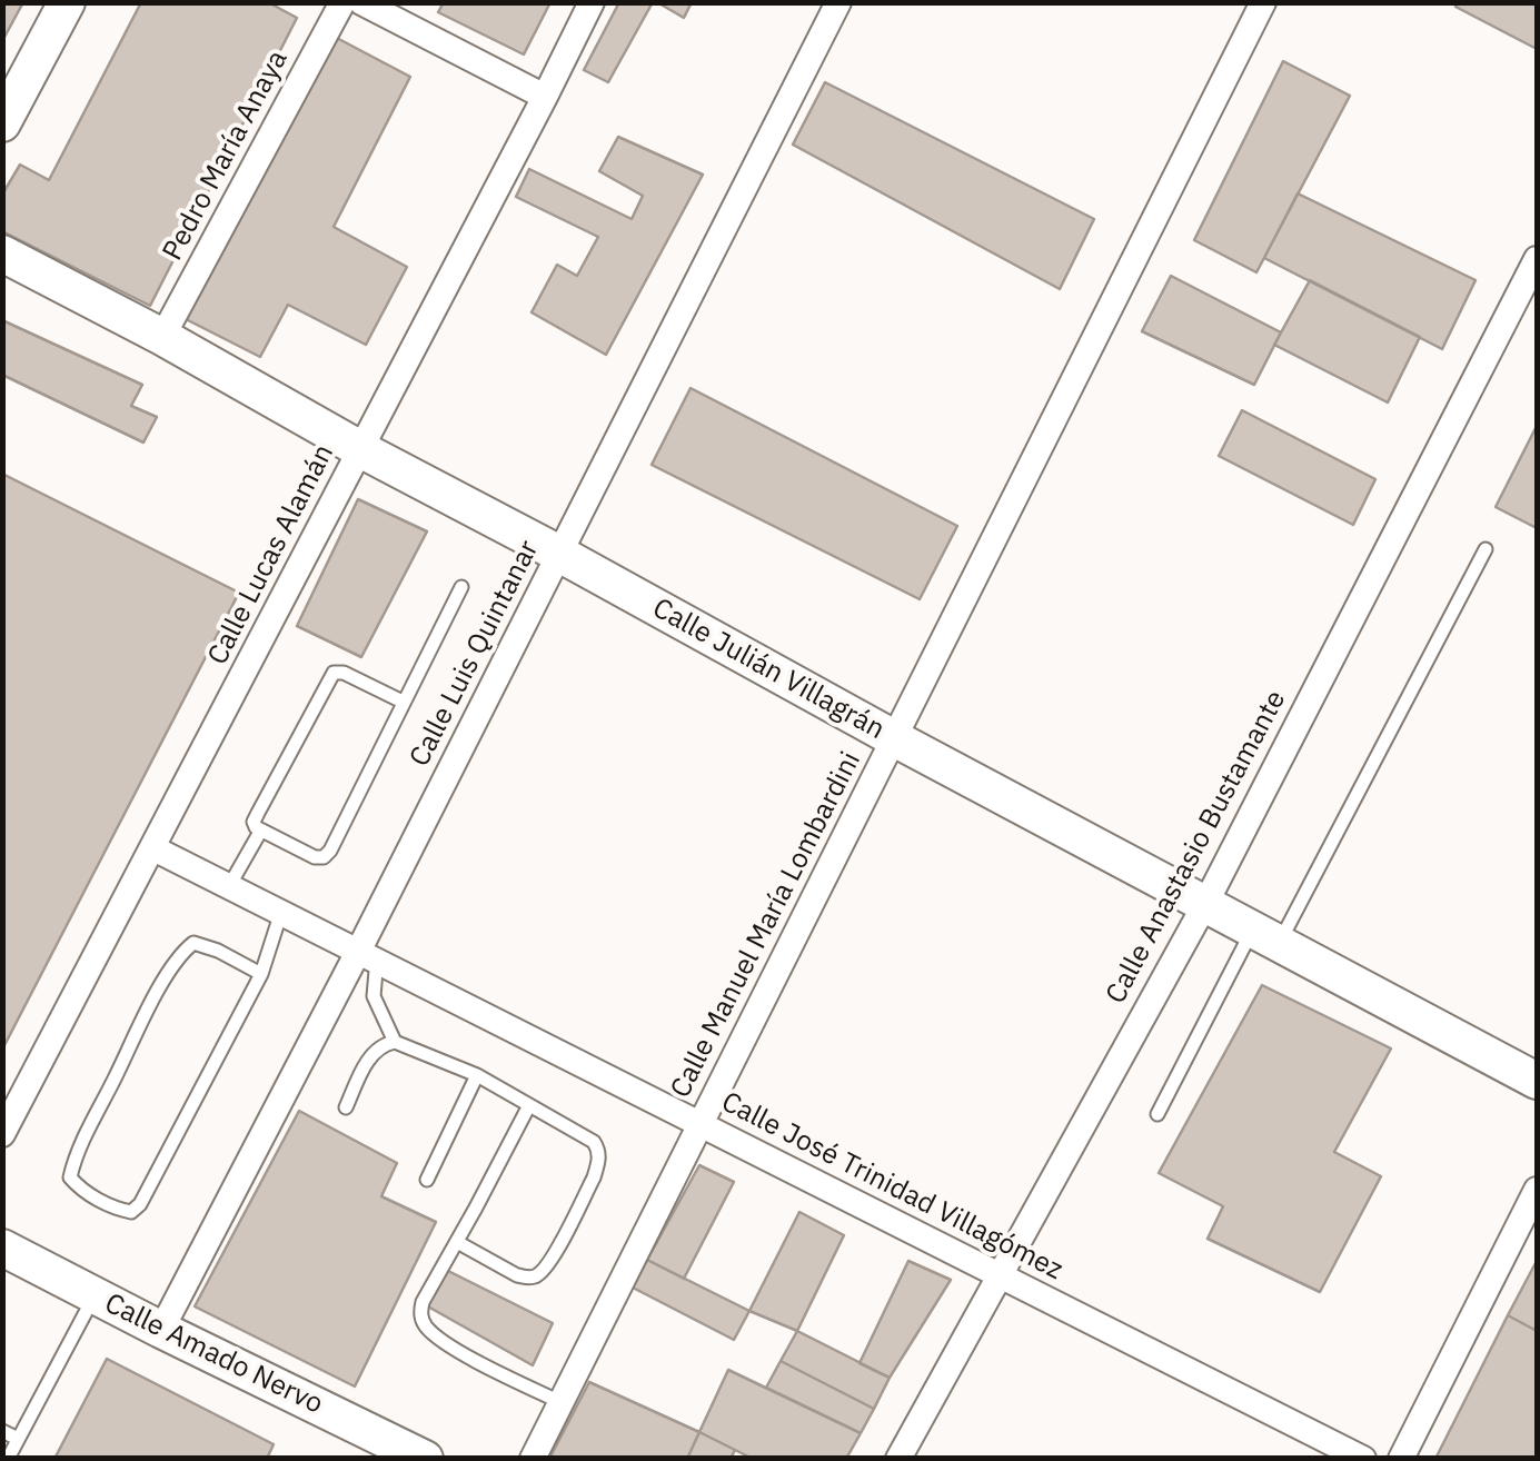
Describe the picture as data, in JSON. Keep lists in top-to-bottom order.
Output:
{
  "streets": {
    "street": [
      "Pedro María Anaya",
      "Calle Lucas Alamán",
      "Calle Luis Quintanar",
      "Calle Julián Villagrán",
      "Calle Anastasio Bustamante",
      "Calle Manuel María Lombardini",
      "Calle José Trinidad Villagómez",
      "Calle Amado Nervo"
    ]
  },
  "crossings": [
    ["Pedro María Anaya", "Calle Julián Villagrán"],
    ["Calle Lucas Alamán", "Calle Julián Villagrán"],
    ["Calle Lucas Alamán", "Calle José Trinidad Villagómez"],
    ["Calle Luis Quintanar", "Calle Julián Villagrán"],
    ["Calle Luis Quintanar", "Calle José Trinidad Villagómez"],
    ["Calle Luis Quintanar", "Calle Amado Nervo"],
    ["Calle Julián Villagrán", "Calle Anastasio Bustamante"],
    ["Calle Julián Villagrán", "Calle Manuel María Lombardini"],
    ["Calle Anastasio Bustamante", "Calle José Trinidad Villagómez"],
    ["Calle Manuel María Lombardini", "Calle José Trinidad Villagómez"]
  ]
}
